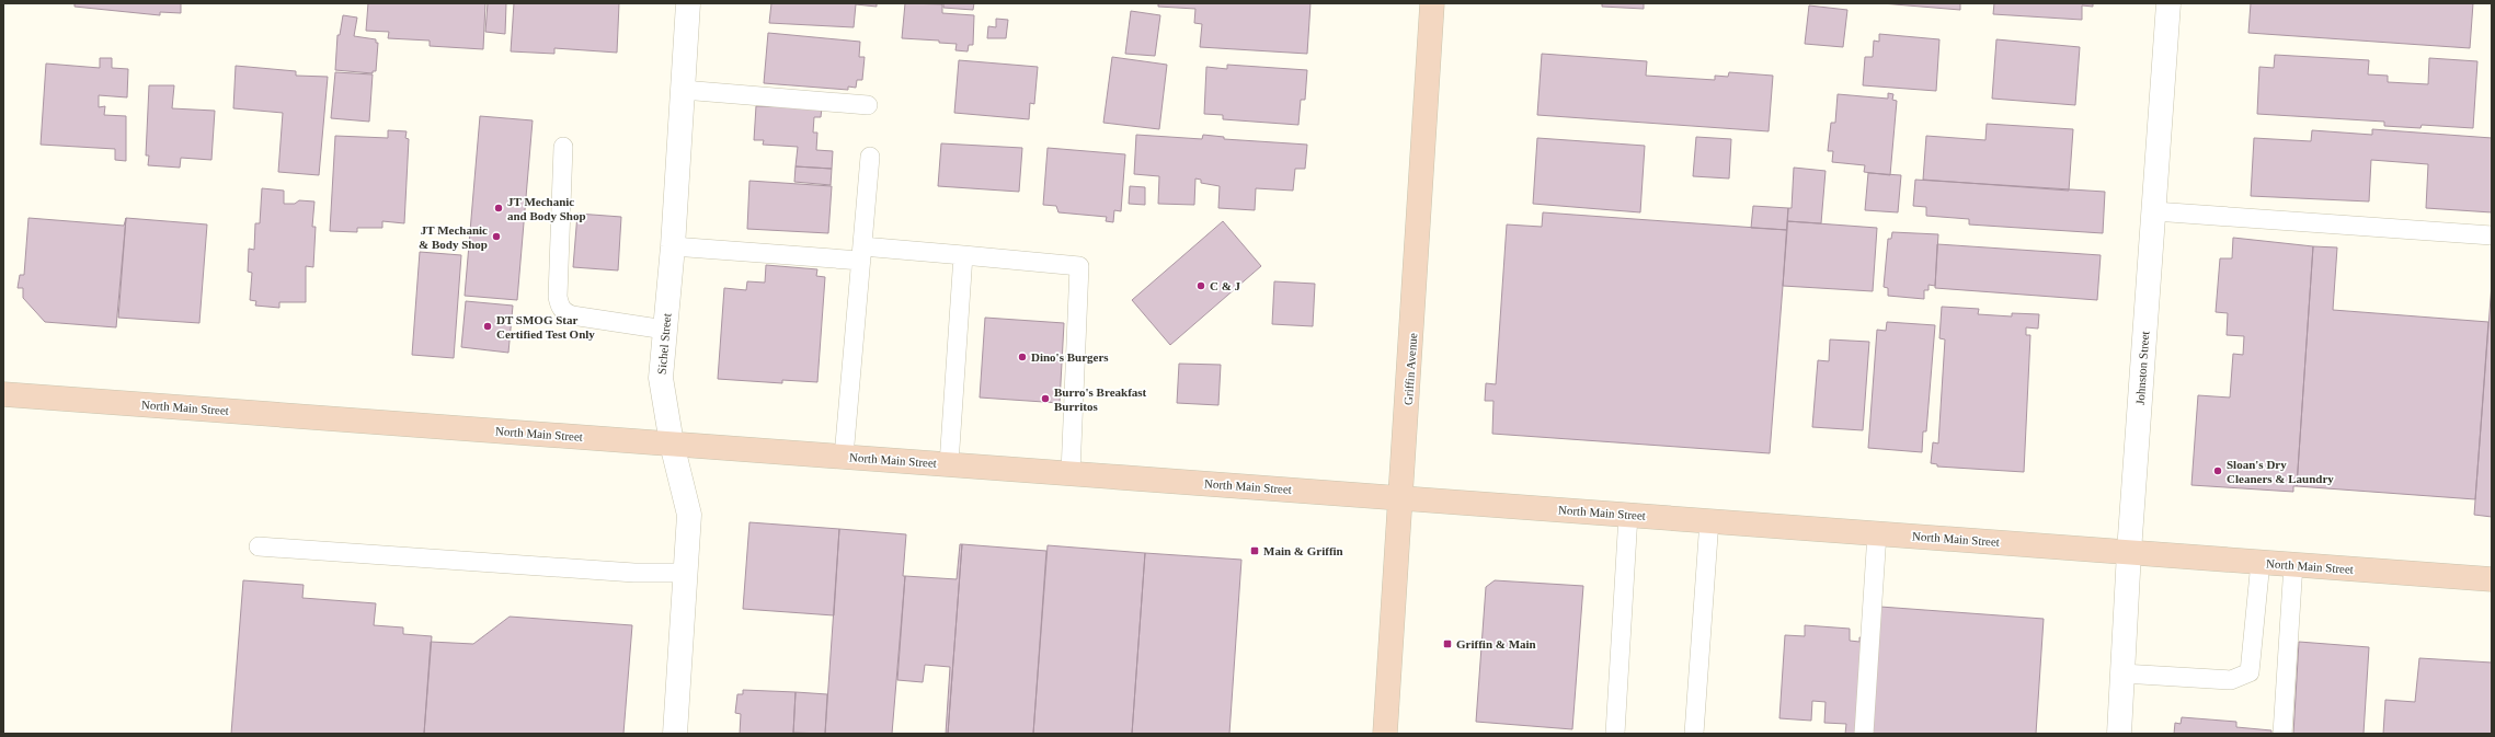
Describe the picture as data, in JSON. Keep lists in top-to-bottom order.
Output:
{
  "streets": {
    "main road": ["Griffin Avenue", "North Main Street"],
    "street": ["Sichel Street", "Johnston Street"]
  },
  "crossings": [
    ["Sichel Street", "North Main Street"],
    ["Johnston Street", "North Main Street"],
    ["Griffin Avenue", "North Main Street"]
  ],
  "places": {
    "other": [
      "JT Mechanic and Body Shop",
      "JT Mechanic & Body Shop",
      "C & J",
      "DT SMOG Star Certified Test Only",
      "Dino's Burgers",
      "Burro's Breakfast Burritos",
      "Sloan's Dry Cleaners & Laundry"
    ],
    "transit": ["Main & Griffin", "Griffin & Main"]
  }
}
